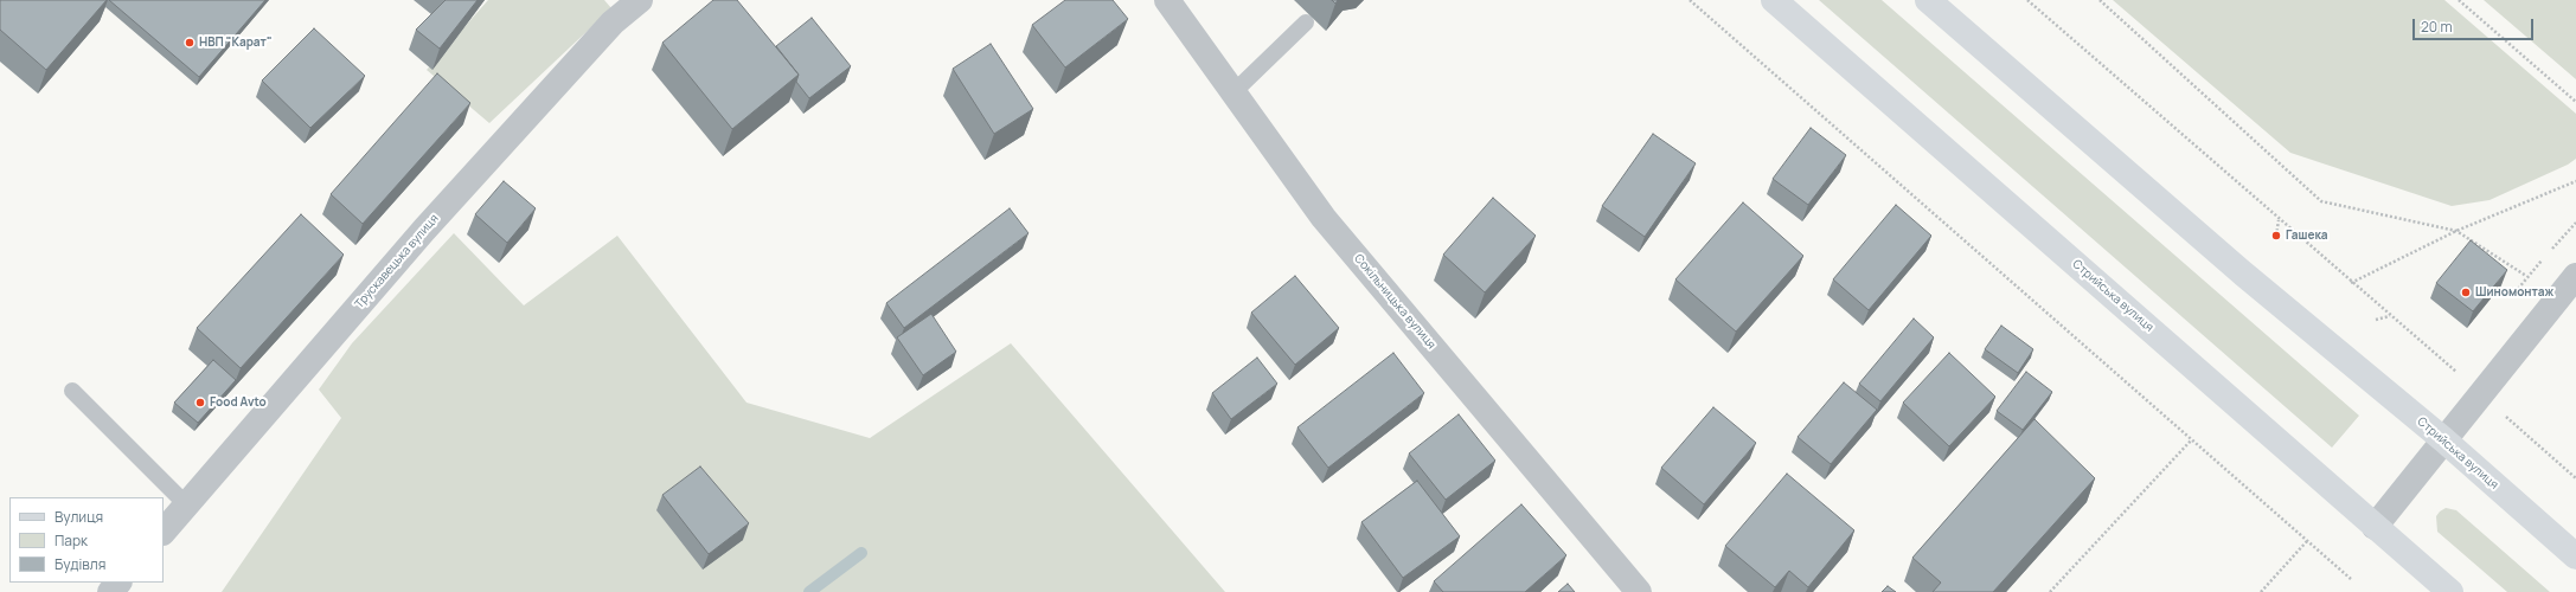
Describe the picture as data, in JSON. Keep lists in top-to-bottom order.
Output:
{
  "streets": {
    "main road": ["Стрийська вулиця"],
    "street": ["Трускавецька вулиця", "Сокільницька вулиця"]
  },
  "places": [
    "НВП \"Карат\"",
    "Гашека",
    "Шиномонтаж",
    "Food Avto"
  ],
  "legend": ["Вулиця", "Парк", "Будівля"],
  "scale_bar": "20 m"
}
